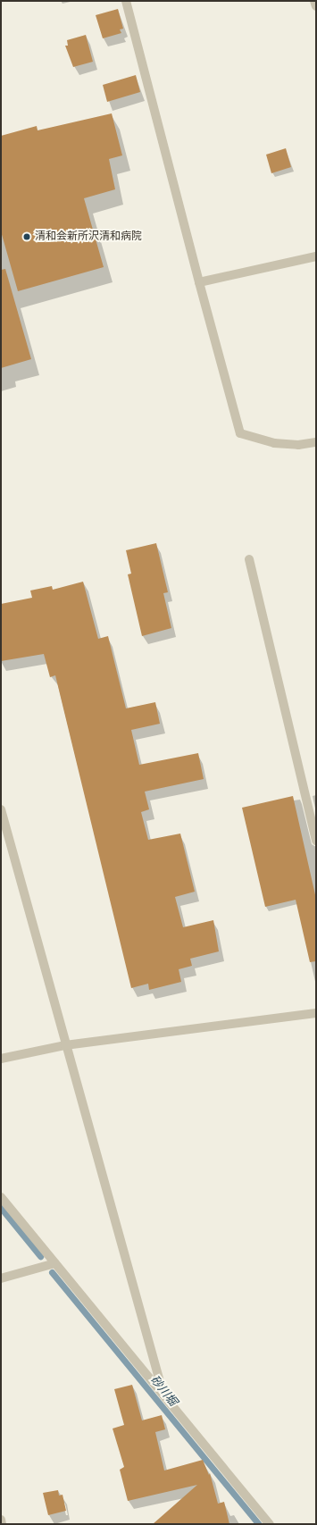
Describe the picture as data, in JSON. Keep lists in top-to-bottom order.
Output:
{
  "water": ["砂川堀"],
  "places": ["清和会新所沢清和病院"]
}
